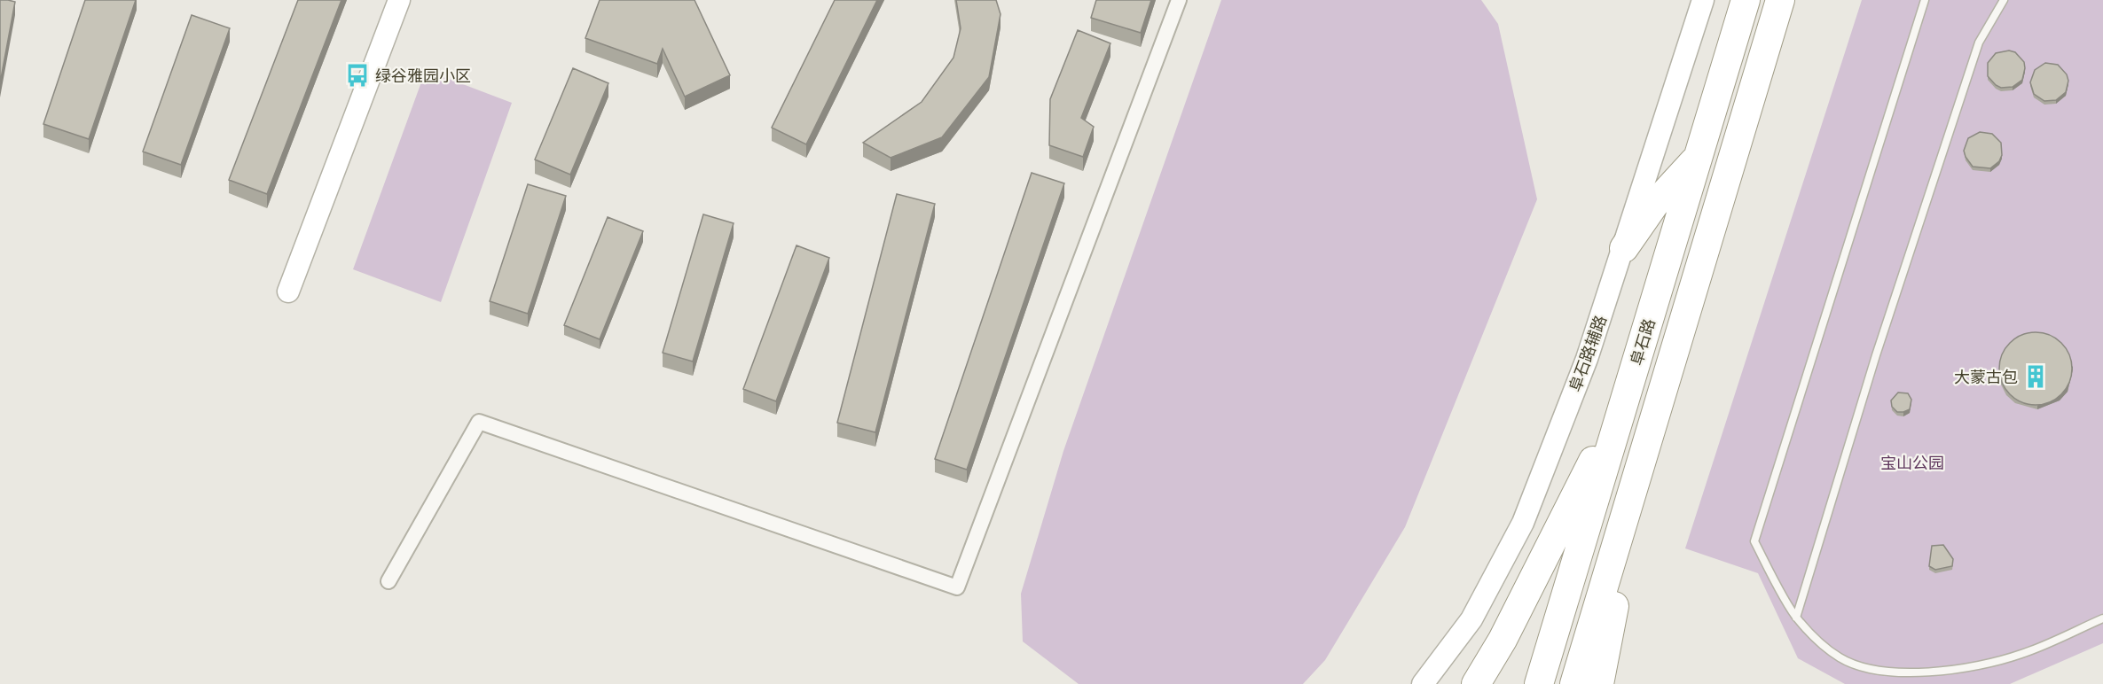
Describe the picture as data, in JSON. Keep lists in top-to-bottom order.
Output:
{
  "streets": {
    "highway": ["阜石路"],
    "main road": ["阜石路辅路"]
  },
  "parks": ["宝山公园"],
  "places": {
    "bus stop": ["绿谷雅园小区"],
    "building": ["大蒙古包"]
  }
}
